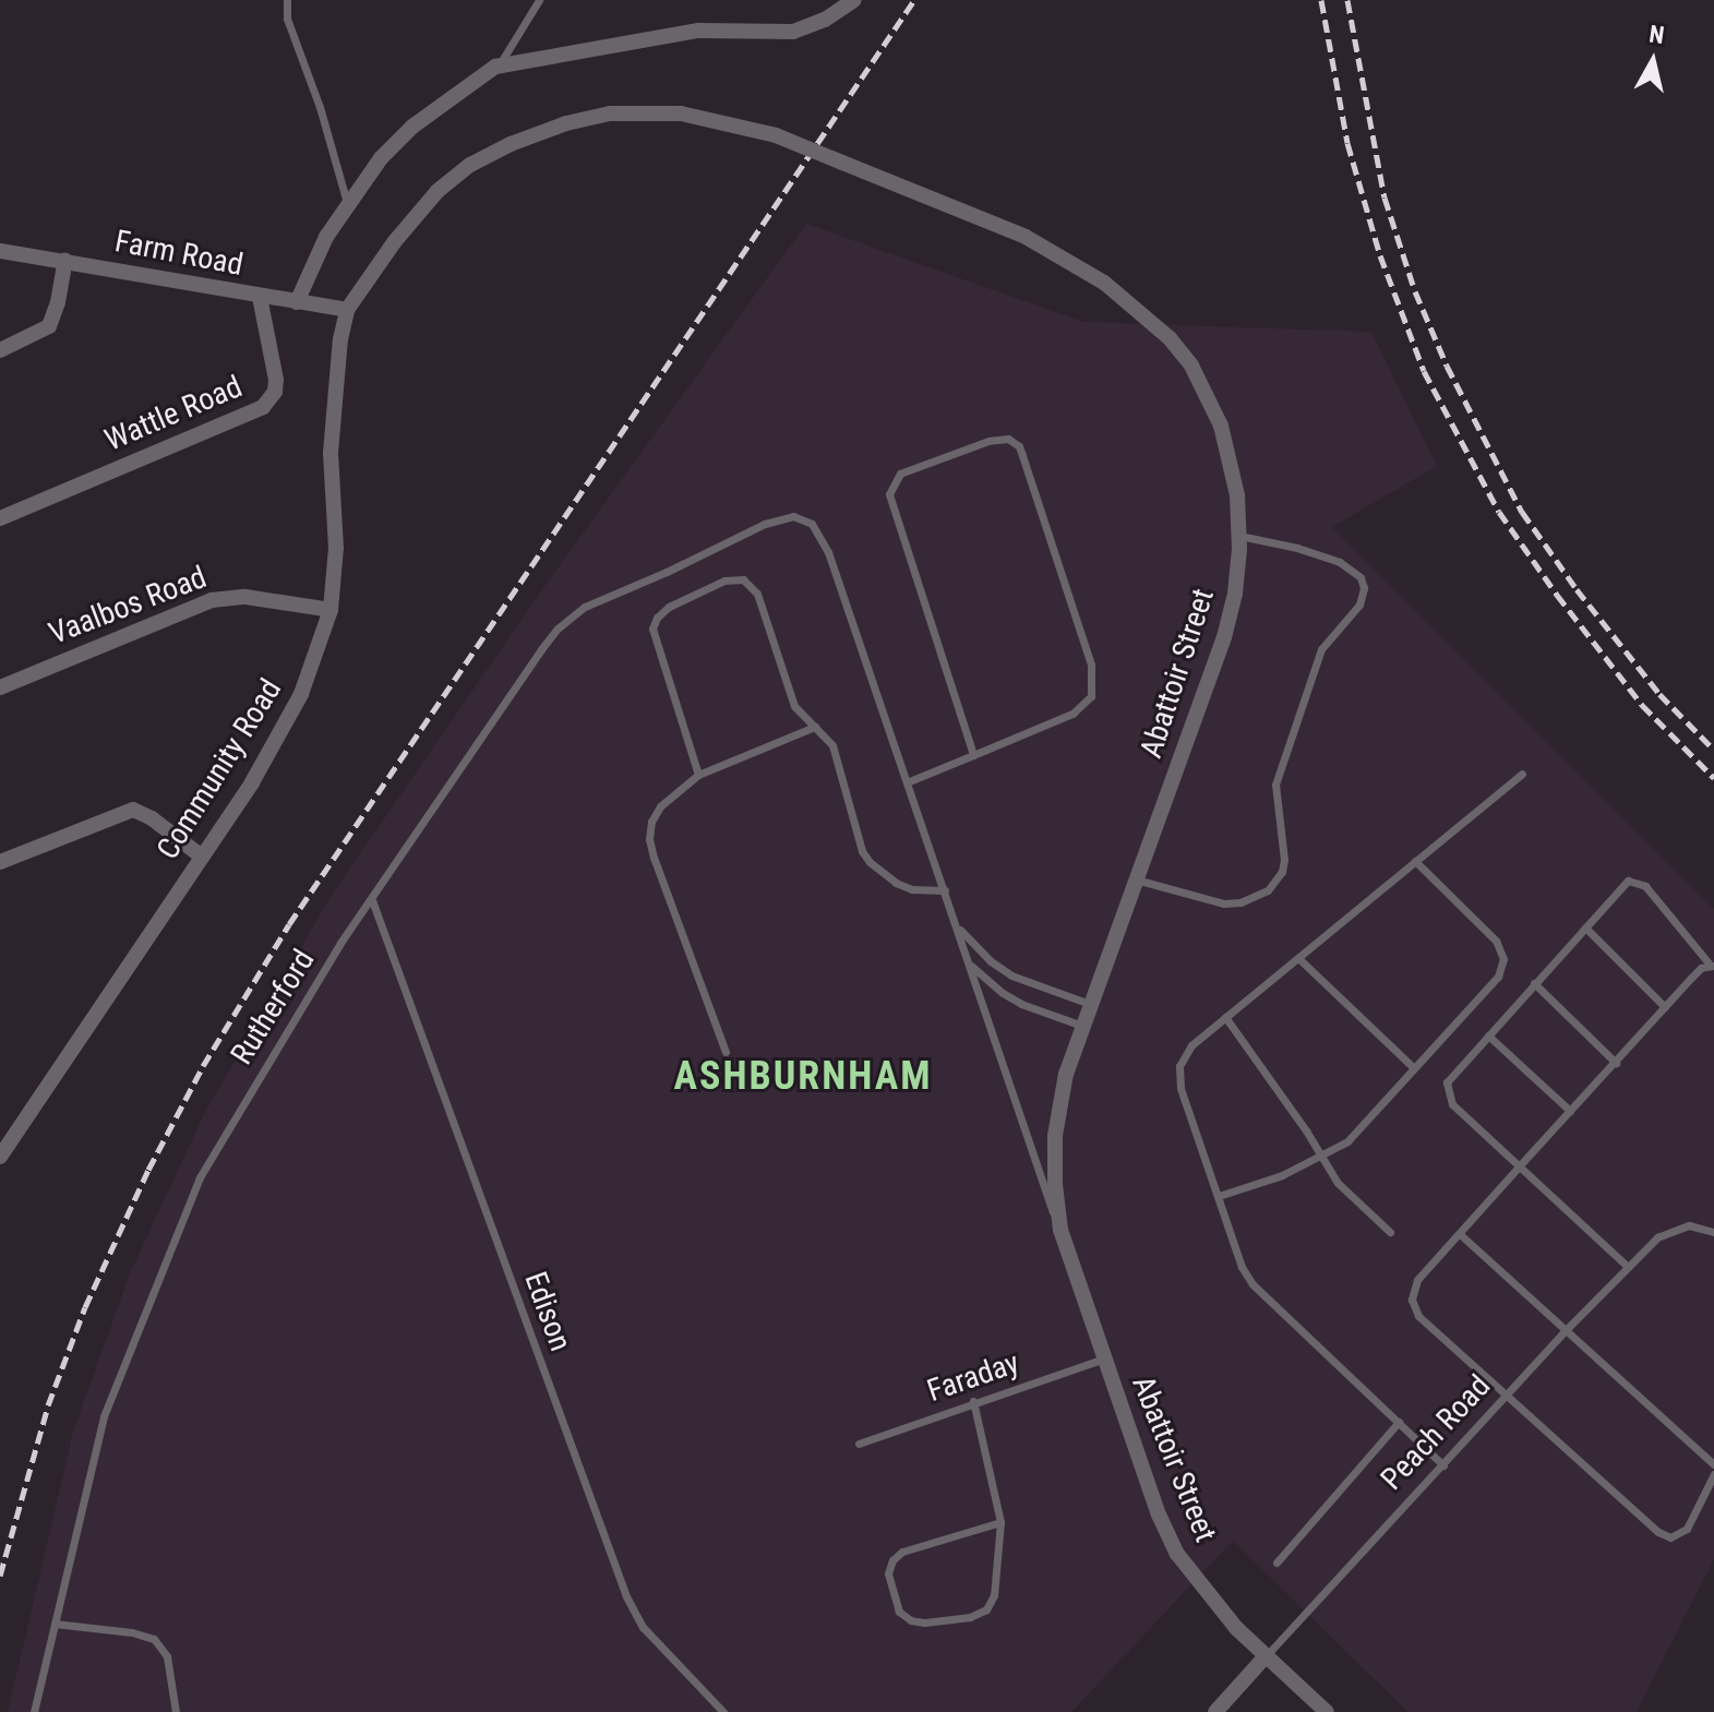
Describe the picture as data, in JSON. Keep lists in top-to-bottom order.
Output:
{
  "streets": {
    "street": [
      "Farm Road",
      "Wattle Road",
      "Vaalbos Road",
      "Abattoir Street",
      "Community Road",
      "Peach Road"
    ],
    "lane": ["Rutherford", "Edison", "Faraday"]
  },
  "crossings": [
    ["Farm Road", "Wattle Road"],
    ["Farm Road", "Abattoir Street"],
    ["Farm Road", "Community Road"],
    ["Vaalbos Road", "Community Road"],
    ["Abattoir Street", "Community Road"],
    ["Abattoir Street", "Rutherford"],
    ["Abattoir Street", "Faraday"],
    ["Abattoir Street", "Peach Road"],
    ["Rutherford", "Edison"]
  ],
  "districts": ["ASHBURNHAM"],
  "north": "top"
}
